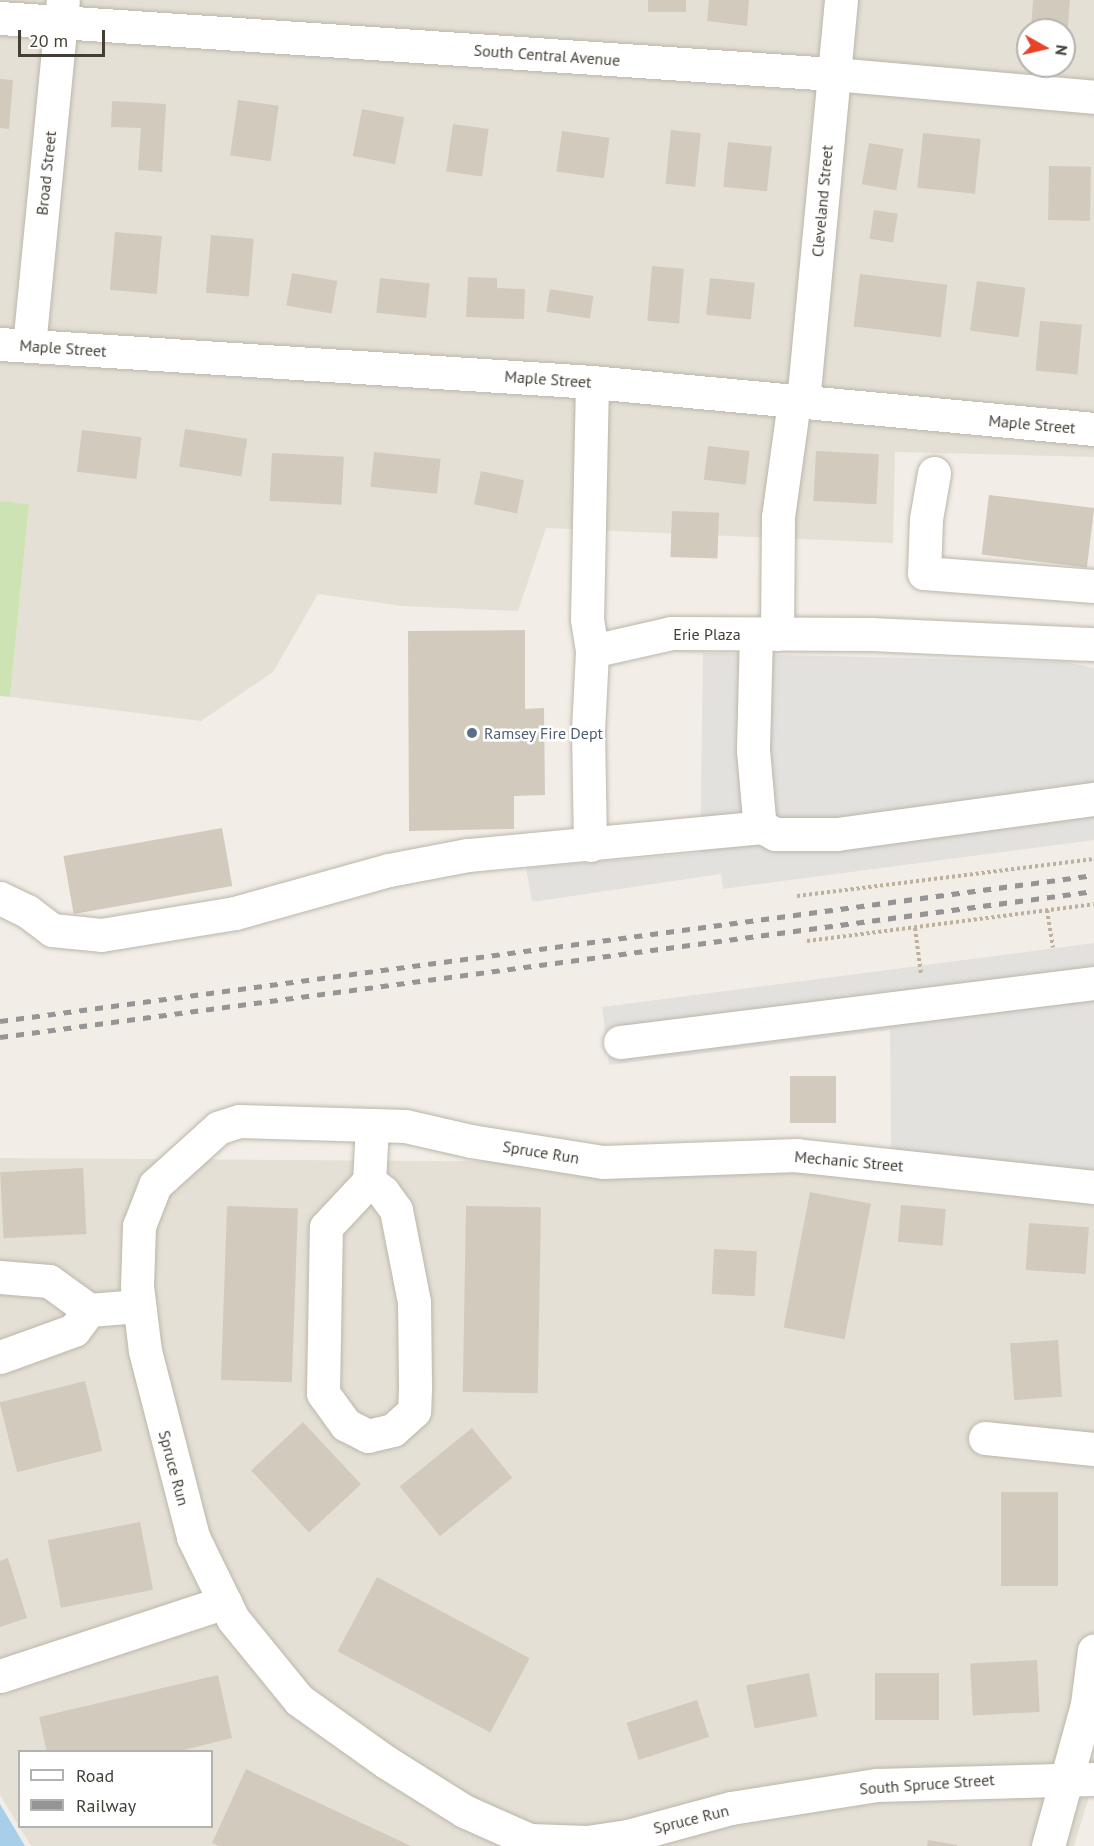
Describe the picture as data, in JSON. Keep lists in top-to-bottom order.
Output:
{
  "streets": {
    "street": [
      "South Central Avenue",
      "Broad Street",
      "Cleveland Street",
      "Maple Street",
      "Erie Plaza",
      "Spruce Run",
      "Mechanic Street",
      "South Spruce Street"
    ]
  },
  "crossings": [
    ["South Central Avenue", "Broad Street"],
    ["South Central Avenue", "Cleveland Street"],
    ["Broad Street", "Maple Street"],
    ["Cleveland Street", "Maple Street"],
    ["Cleveland Street", "Erie Plaza"],
    ["Spruce Run", "Mechanic Street"],
    ["Spruce Run", "South Spruce Street"]
  ],
  "places": ["Ramsey Fire Dept"],
  "legend": ["Road", "Railway"],
  "scale_bar": "20 m",
  "north": "right"
}
